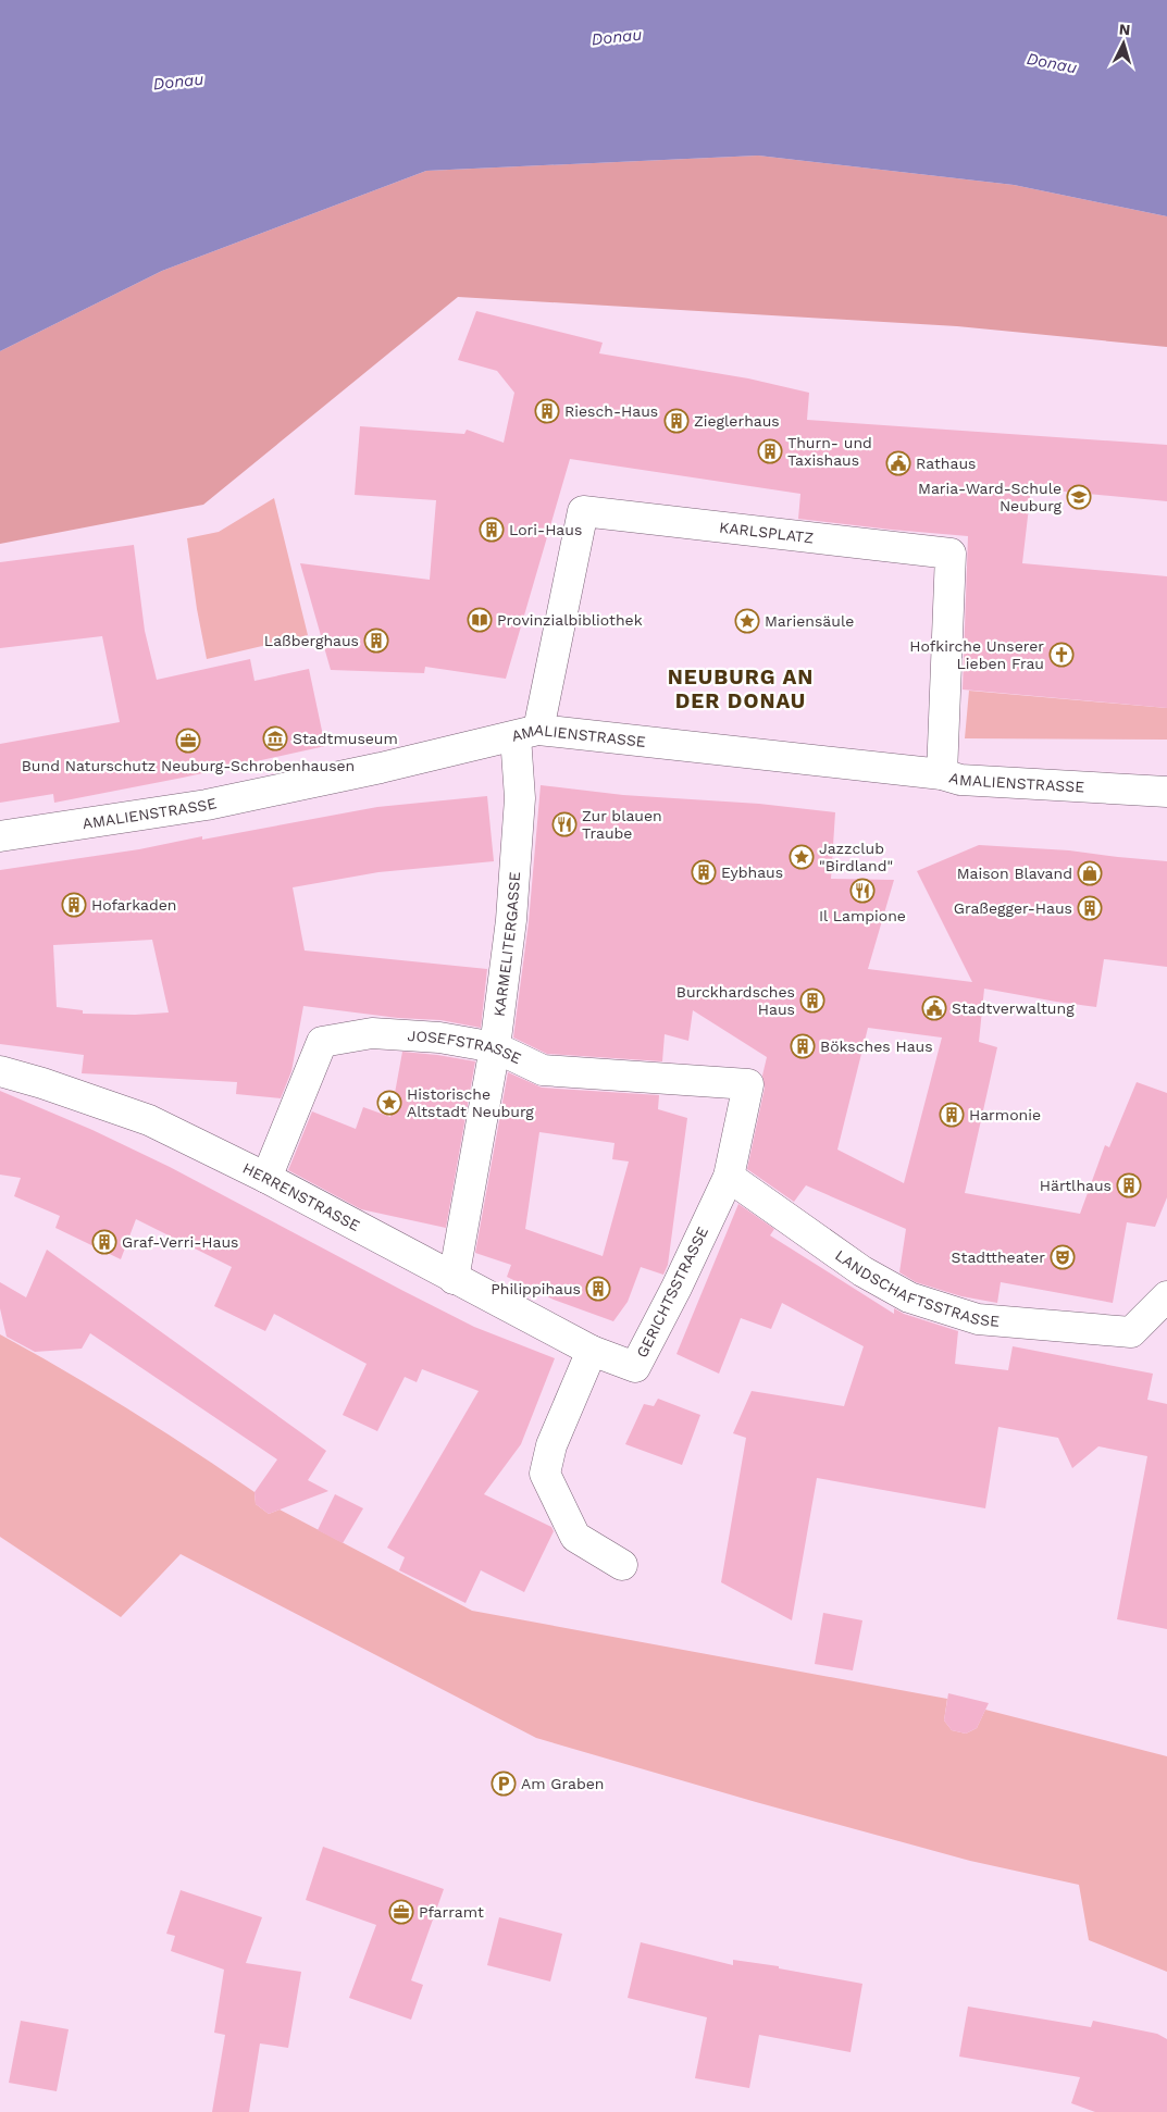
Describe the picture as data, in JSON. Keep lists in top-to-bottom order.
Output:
{
  "streets": {
    "street": [
      "KARLSPLATZ",
      "AMALIENSTRASSE",
      "KARMELITERGASSE",
      "JOSEFSTRASSE",
      "HERRENSTRASSE",
      "LANDSCHAFTSSTRASSE",
      "GERICHTSSTRASSE"
    ]
  },
  "crossings": [
    ["KARLSPLATZ", "AMALIENSTRASSE"],
    ["KARLSPLATZ", "KARMELITERGASSE"],
    ["AMALIENSTRASSE", "KARMELITERGASSE"],
    ["KARMELITERGASSE", "JOSEFSTRASSE"],
    ["KARMELITERGASSE", "HERRENSTRASSE"],
    ["JOSEFSTRASSE", "HERRENSTRASSE"],
    ["JOSEFSTRASSE", "GERICHTSSTRASSE"],
    ["HERRENSTRASSE", "GERICHTSSTRASSE"],
    ["LANDSCHAFTSSTRASSE", "GERICHTSSTRASSE"]
  ],
  "districts": ["NEUBURG AN DER DONAU"],
  "water": ["Donau"],
  "places": {
    "building": [
      "Riesch-Haus",
      "Zieglerhaus",
      "Thurn- und Taxishaus",
      "Lori-Haus",
      "Laßberghaus",
      "Eybhaus",
      "Hofarkaden",
      "Graßegger-Haus",
      "Burckhardsches Haus",
      "Böksches Haus",
      "Harmonie",
      "Härtlhaus",
      "Graf-Verri-Haus",
      "Philippihaus"
    ],
    "public building": ["Rathaus", "Stadtverwaltung"],
    "school or university": ["Maria-Ward-Schule Neuburg"],
    "library": ["Provinzialbibliothek"],
    "place": ["Mariensäule", "Jazzclub \"Birdland\"", "Historische Altstadt Neuburg"],
    "church": ["Hofkirche Unserer Lieben Frau"],
    "museum": ["Stadtmuseum"],
    "office": ["Bund Naturschutz Neuburg-Schrobenhausen", "Pfarramt"],
    "restaurant": ["Zur blauen Traube", "Il Lampione"],
    "shop": ["Maison Blavand"],
    "theatre": ["Stadttheater"],
    "parking": ["Am Graben"]
  },
  "north": "top"
}
